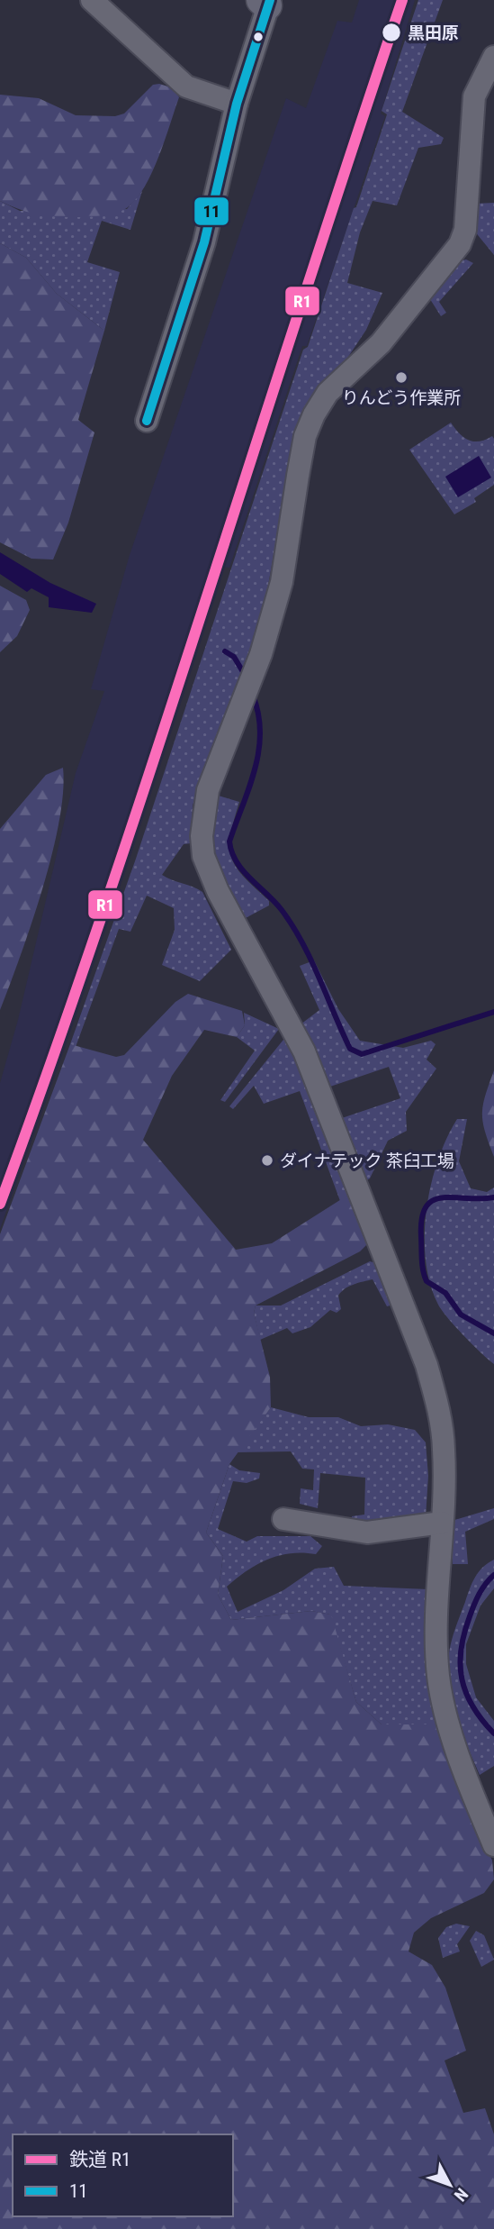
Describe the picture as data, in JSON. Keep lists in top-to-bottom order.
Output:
{
  "places": ["黒田原", "りんどう作業所", "ダイナテック 茶臼工場"],
  "lines": ["rail line R1", "transit line 11"],
  "legend": ["鉄道 R1", "11"],
  "north": "bottom right"
}
